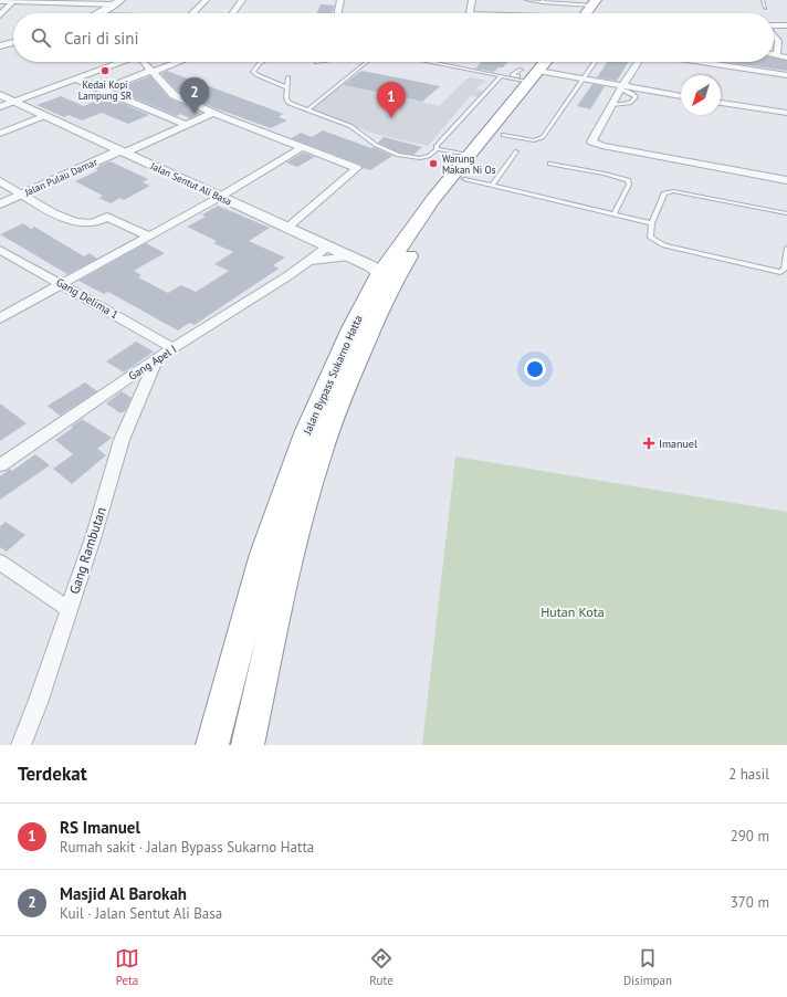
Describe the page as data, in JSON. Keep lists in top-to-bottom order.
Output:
{
  "streets": {
    "highway": ["Jalan Bypass Sukarno Hatta"],
    "street": [
      "Jalan Pulau Damar",
      "Jalan Sentut Ali Basa",
      "Gang Delima 1",
      "Gang Apel I",
      "Gang Rambutan"
    ]
  },
  "crossings": [
    ["Jalan Pulau Damar", "Jalan Sentut Ali Basa"],
    ["Jalan Sentut Ali Basa", "Gang Apel I"],
    ["Jalan Sentut Ali Basa", "Jalan Bypass Sukarno Hatta"],
    ["Gang Delima 1", "Gang Apel I"],
    ["Gang Apel I", "Gang Rambutan"]
  ],
  "parks": ["Hutan Kota"],
  "places": {
    "other": ["Kedai Kopi Lampung SR", "Warung Makan Ni Os"],
    "health": ["Imanuel"]
  },
  "north": "bottom left",
  "page": {
    "search": "Cari di sini",
    "pins": ["2", "1"],
    "heading": ["Terdekat", "2 hasil"],
    "list": [
      {
        "mark": "1",
        "name": "RS Imanuel",
        "note": "Rumah sakit · Jalan Bypass Sukarno Hatta",
        "value": "290 m"
      },
      {
        "mark": "2",
        "name": "Masjid Al Barokah",
        "note": "Kuil · Jalan Sentut Ali Basa",
        "value": "370 m"
      }
    ],
    "nav": ["Peta", "Rute", "Disimpan"]
  }
}
